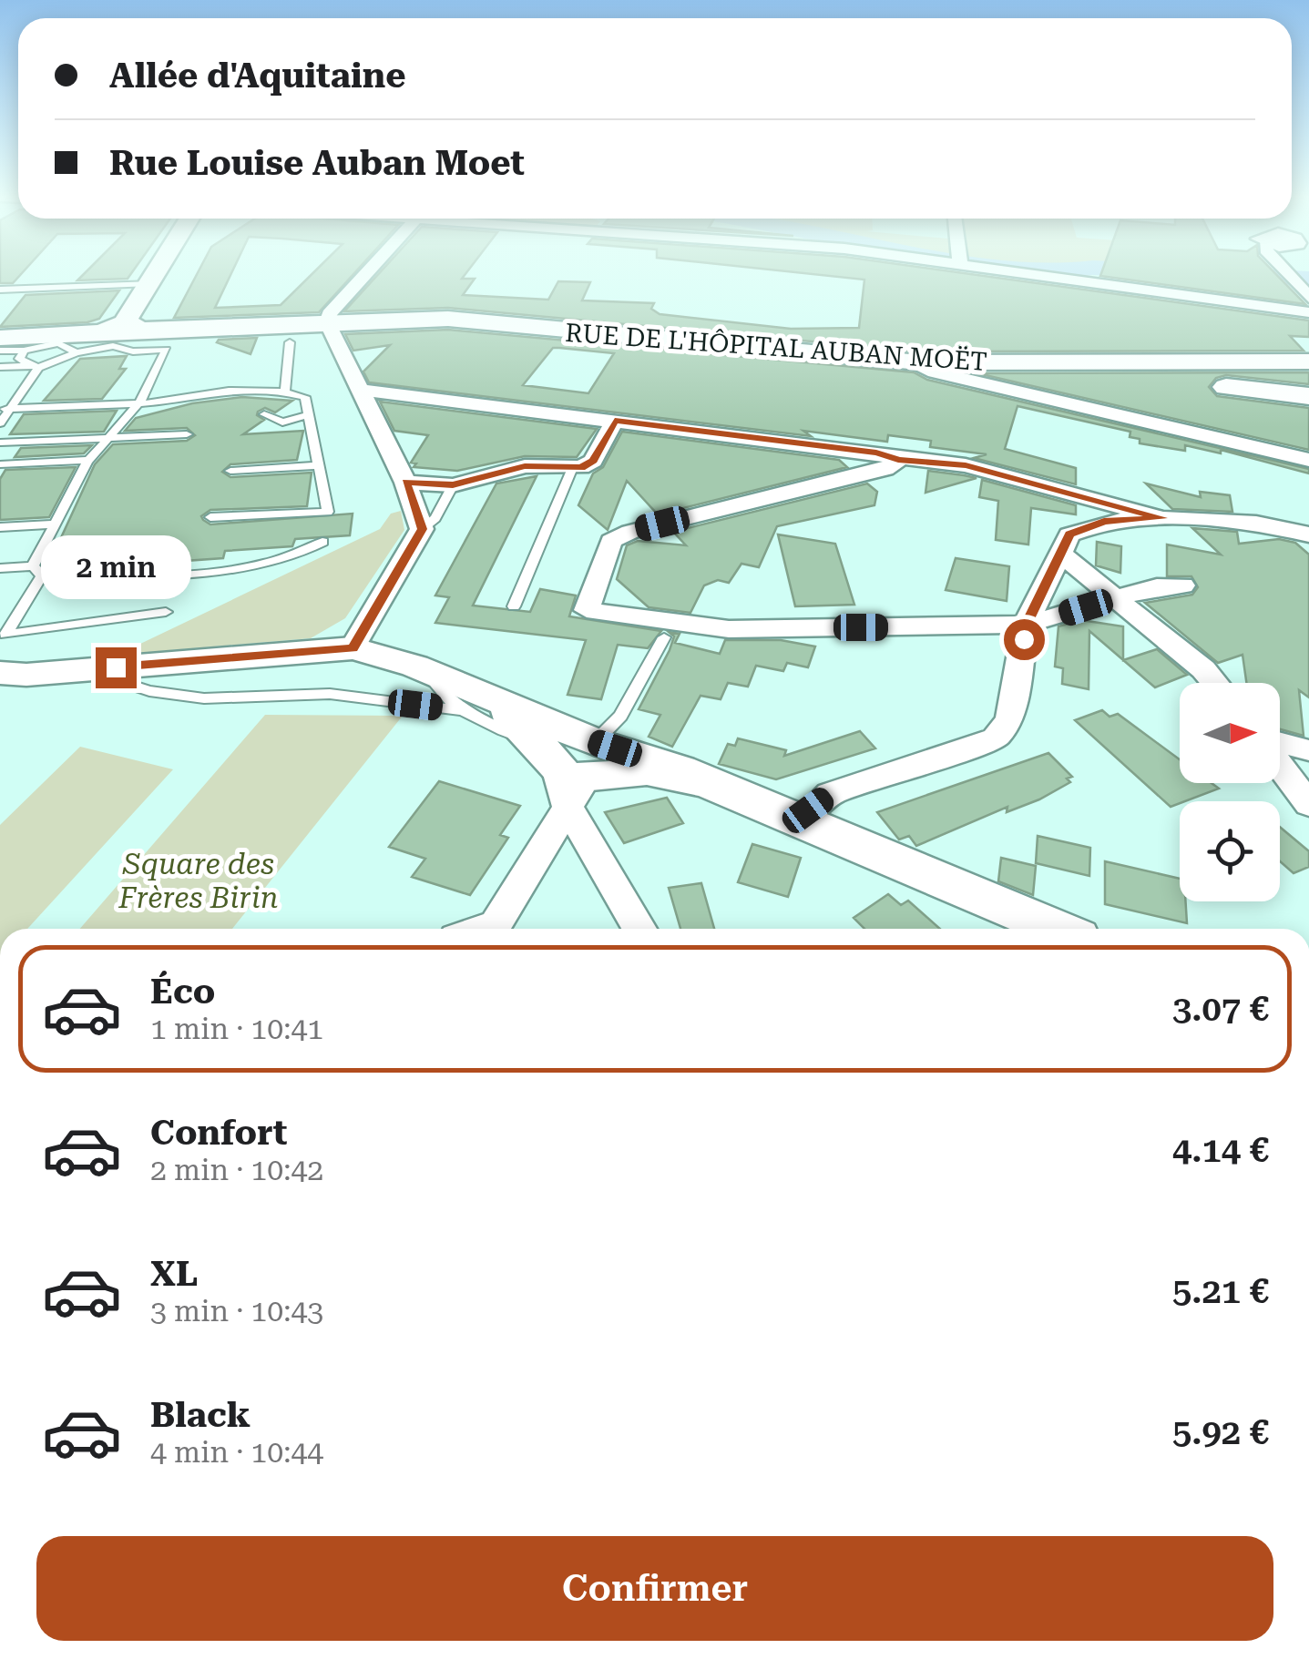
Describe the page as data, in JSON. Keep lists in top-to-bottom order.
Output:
{
  "streets": {
    "main road": ["RUE DE L'HÔPITAL AUBAN MOËT"]
  },
  "parks": ["Square des Frères Birin"],
  "north": "right",
  "page": {
    "banner": ["Allée d'Aquitaine", "Rue Louise Auban Moet"],
    "bubble": "2 min",
    "list": [
      {
        "name": "Éco",
        "note": "1 min · 10:41",
        "value": "3.07 €"
      },
      {
        "name": "Confort",
        "note": "2 min · 10:42",
        "value": "4.14 €"
      },
      {
        "name": "XL",
        "note": "3 min · 10:43",
        "value": "5.21 €"
      },
      {
        "name": "Black",
        "note": "4 min · 10:44",
        "value": "5.92 €"
      }
    ],
    "buttons": "Confirmer"
  }
}
